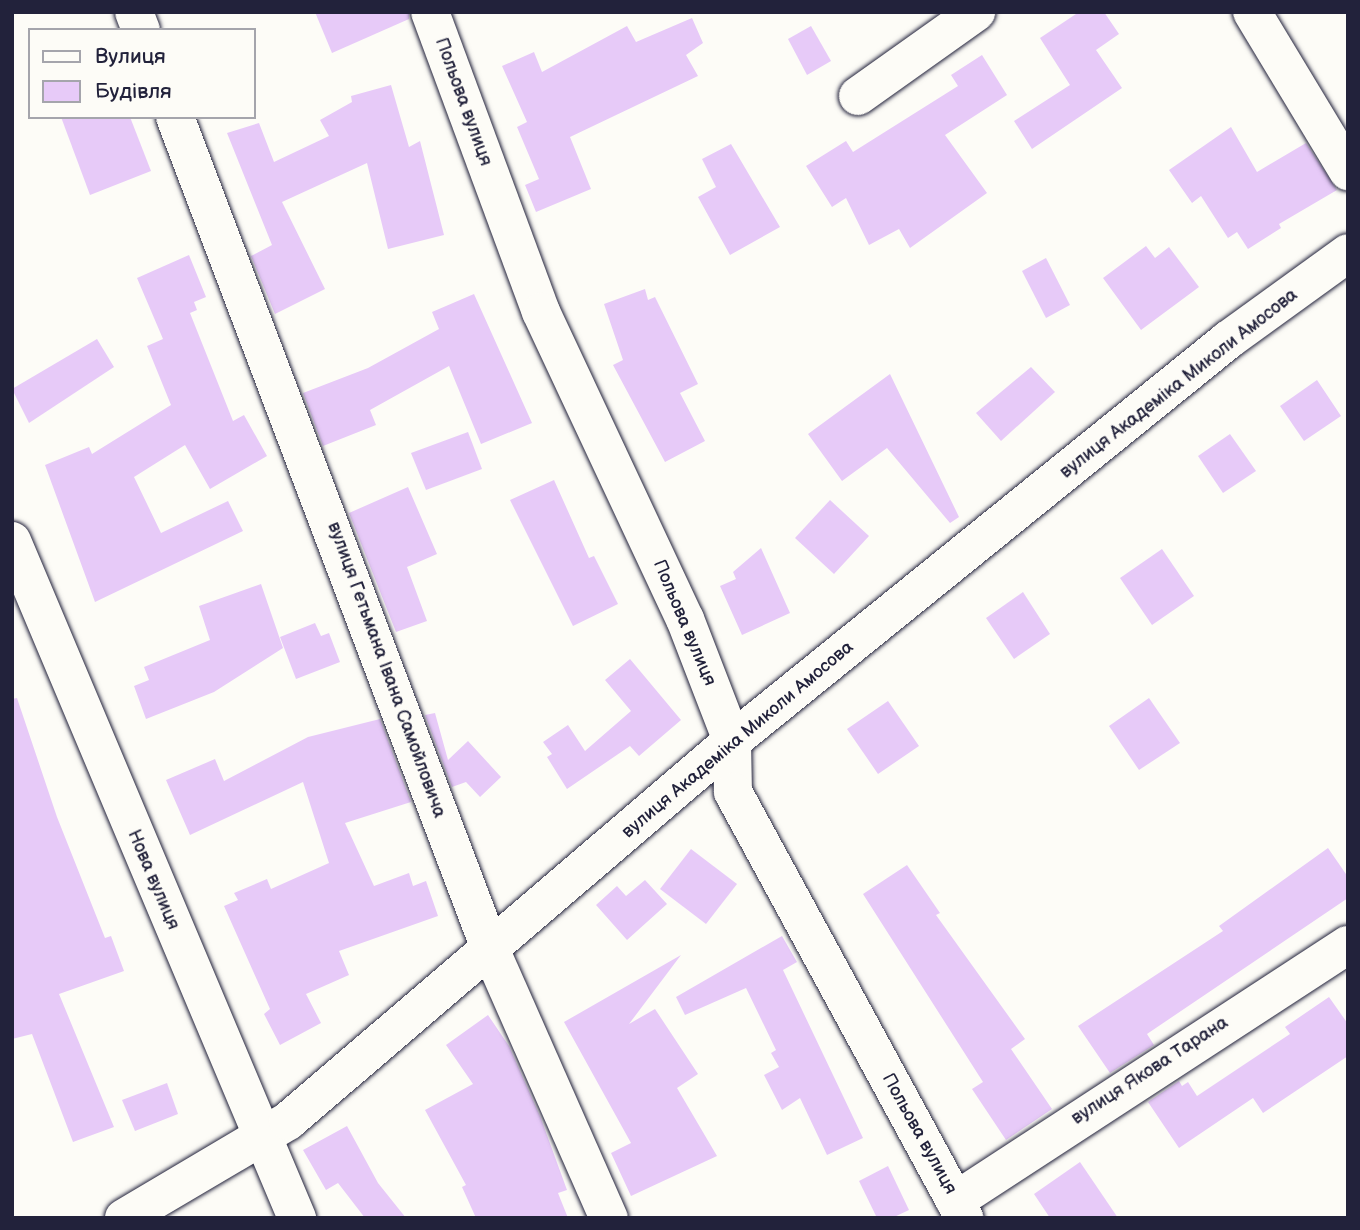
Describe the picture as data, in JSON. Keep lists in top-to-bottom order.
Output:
{
  "streets": {
    "street": [
      "Польова вулиця",
      "вулиця Академіка Миколи Амосова",
      "вулиця Гетьмана Івана Самойловича",
      "Нова вулиця",
      "вулиця Якова Тарана"
    ]
  },
  "crossings": [
    ["Польова вулиця", "вулиця Академіка Миколи Амосова"],
    ["Польова вулиця", "вулиця Якова Тарана"],
    ["вулиця Академіка Миколи Амосова", "вулиця Гетьмана Івана Самойловича"],
    ["вулиця Академіка Миколи Амосова", "Нова вулиця"]
  ],
  "legend": ["Вулиця", "Будівля"]
}
